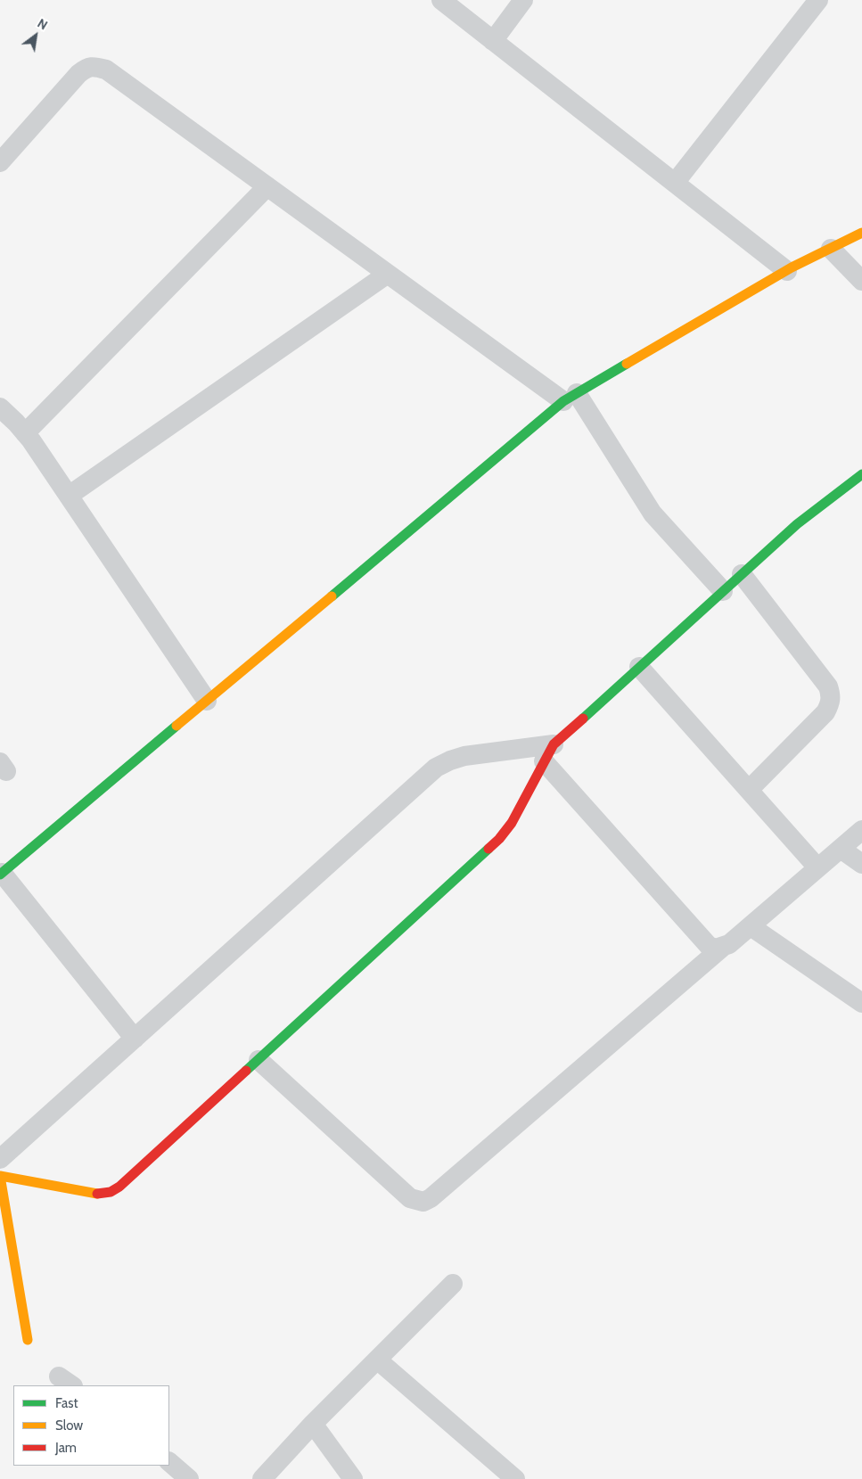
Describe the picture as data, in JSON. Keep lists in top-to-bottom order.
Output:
{
  "legend": ["Fast", "Slow", "Jam"],
  "north": "top right"
}
